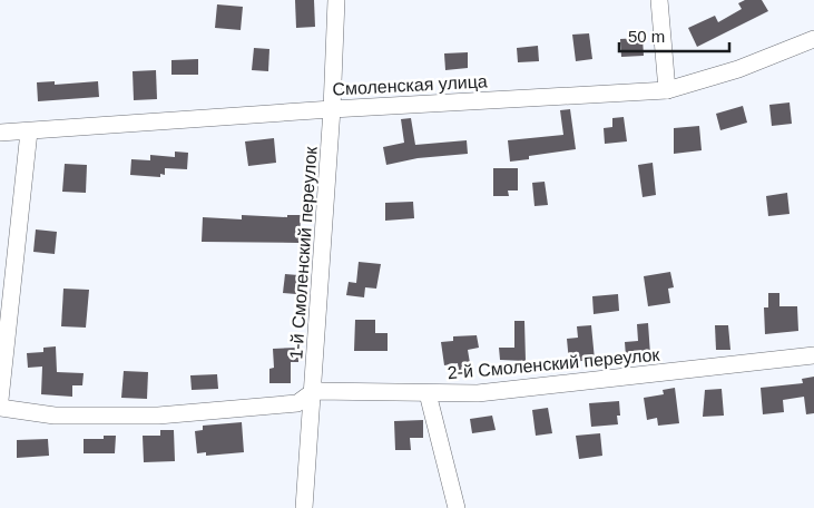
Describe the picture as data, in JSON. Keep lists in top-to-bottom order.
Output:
{
  "streets": {
    "street": ["Смоленская улица", "1-й Смоленский переулок", "2-й Смоленский переулок"]
  },
  "crossings": [
    ["Смоленская улица", "1-й Смоленский переулок"],
    ["1-й Смоленский переулок", "2-й Смоленский переулок"]
  ],
  "scale_bar": "50 m"
}
